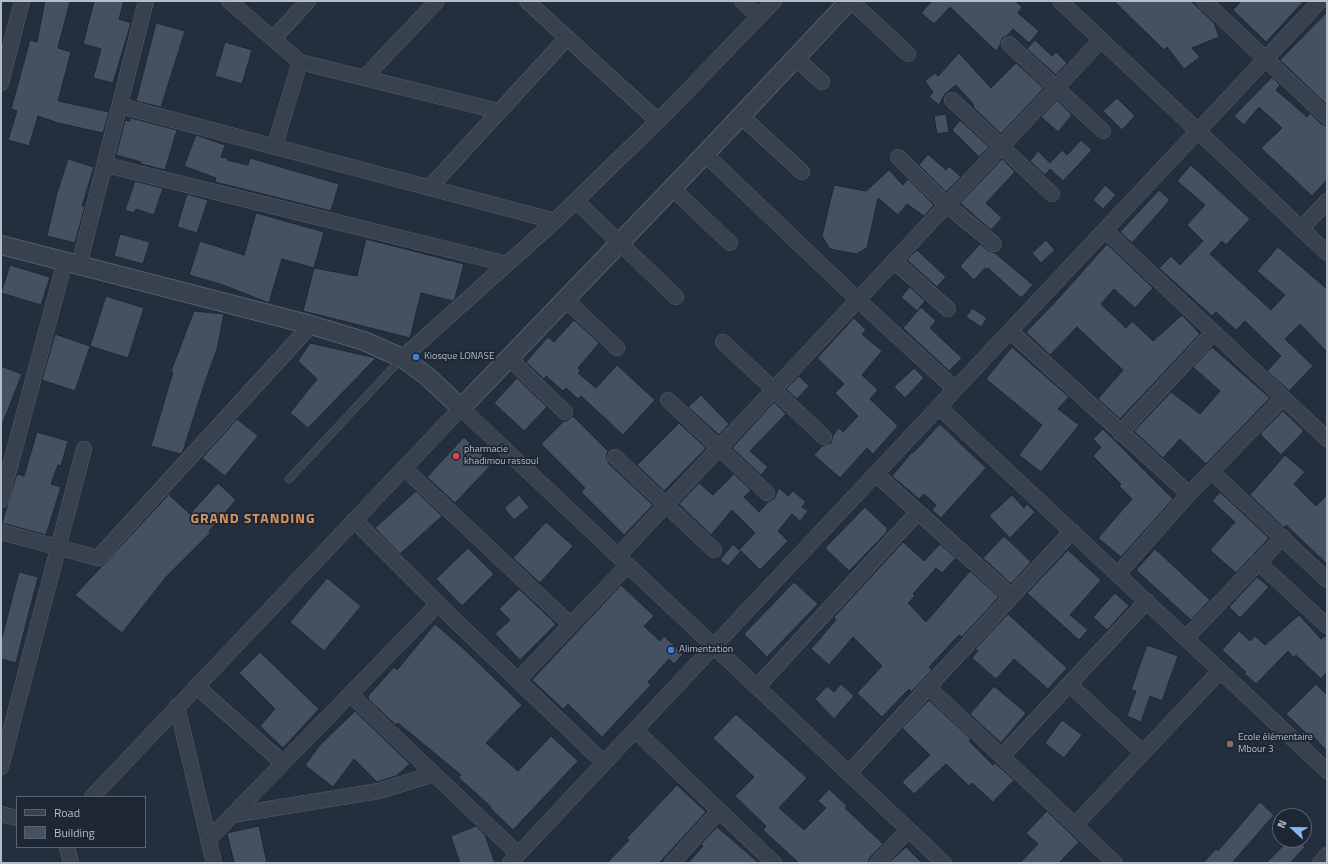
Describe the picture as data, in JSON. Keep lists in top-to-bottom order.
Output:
{
  "districts": ["GRAND STANDING"],
  "places": [
    "Kiosque LONASE",
    "pharmacie khadimou rassoul",
    "Alimentation",
    "Ecole élémentaire Mbour 3"
  ],
  "legend": ["Road", "Building"],
  "north": "left"
}
